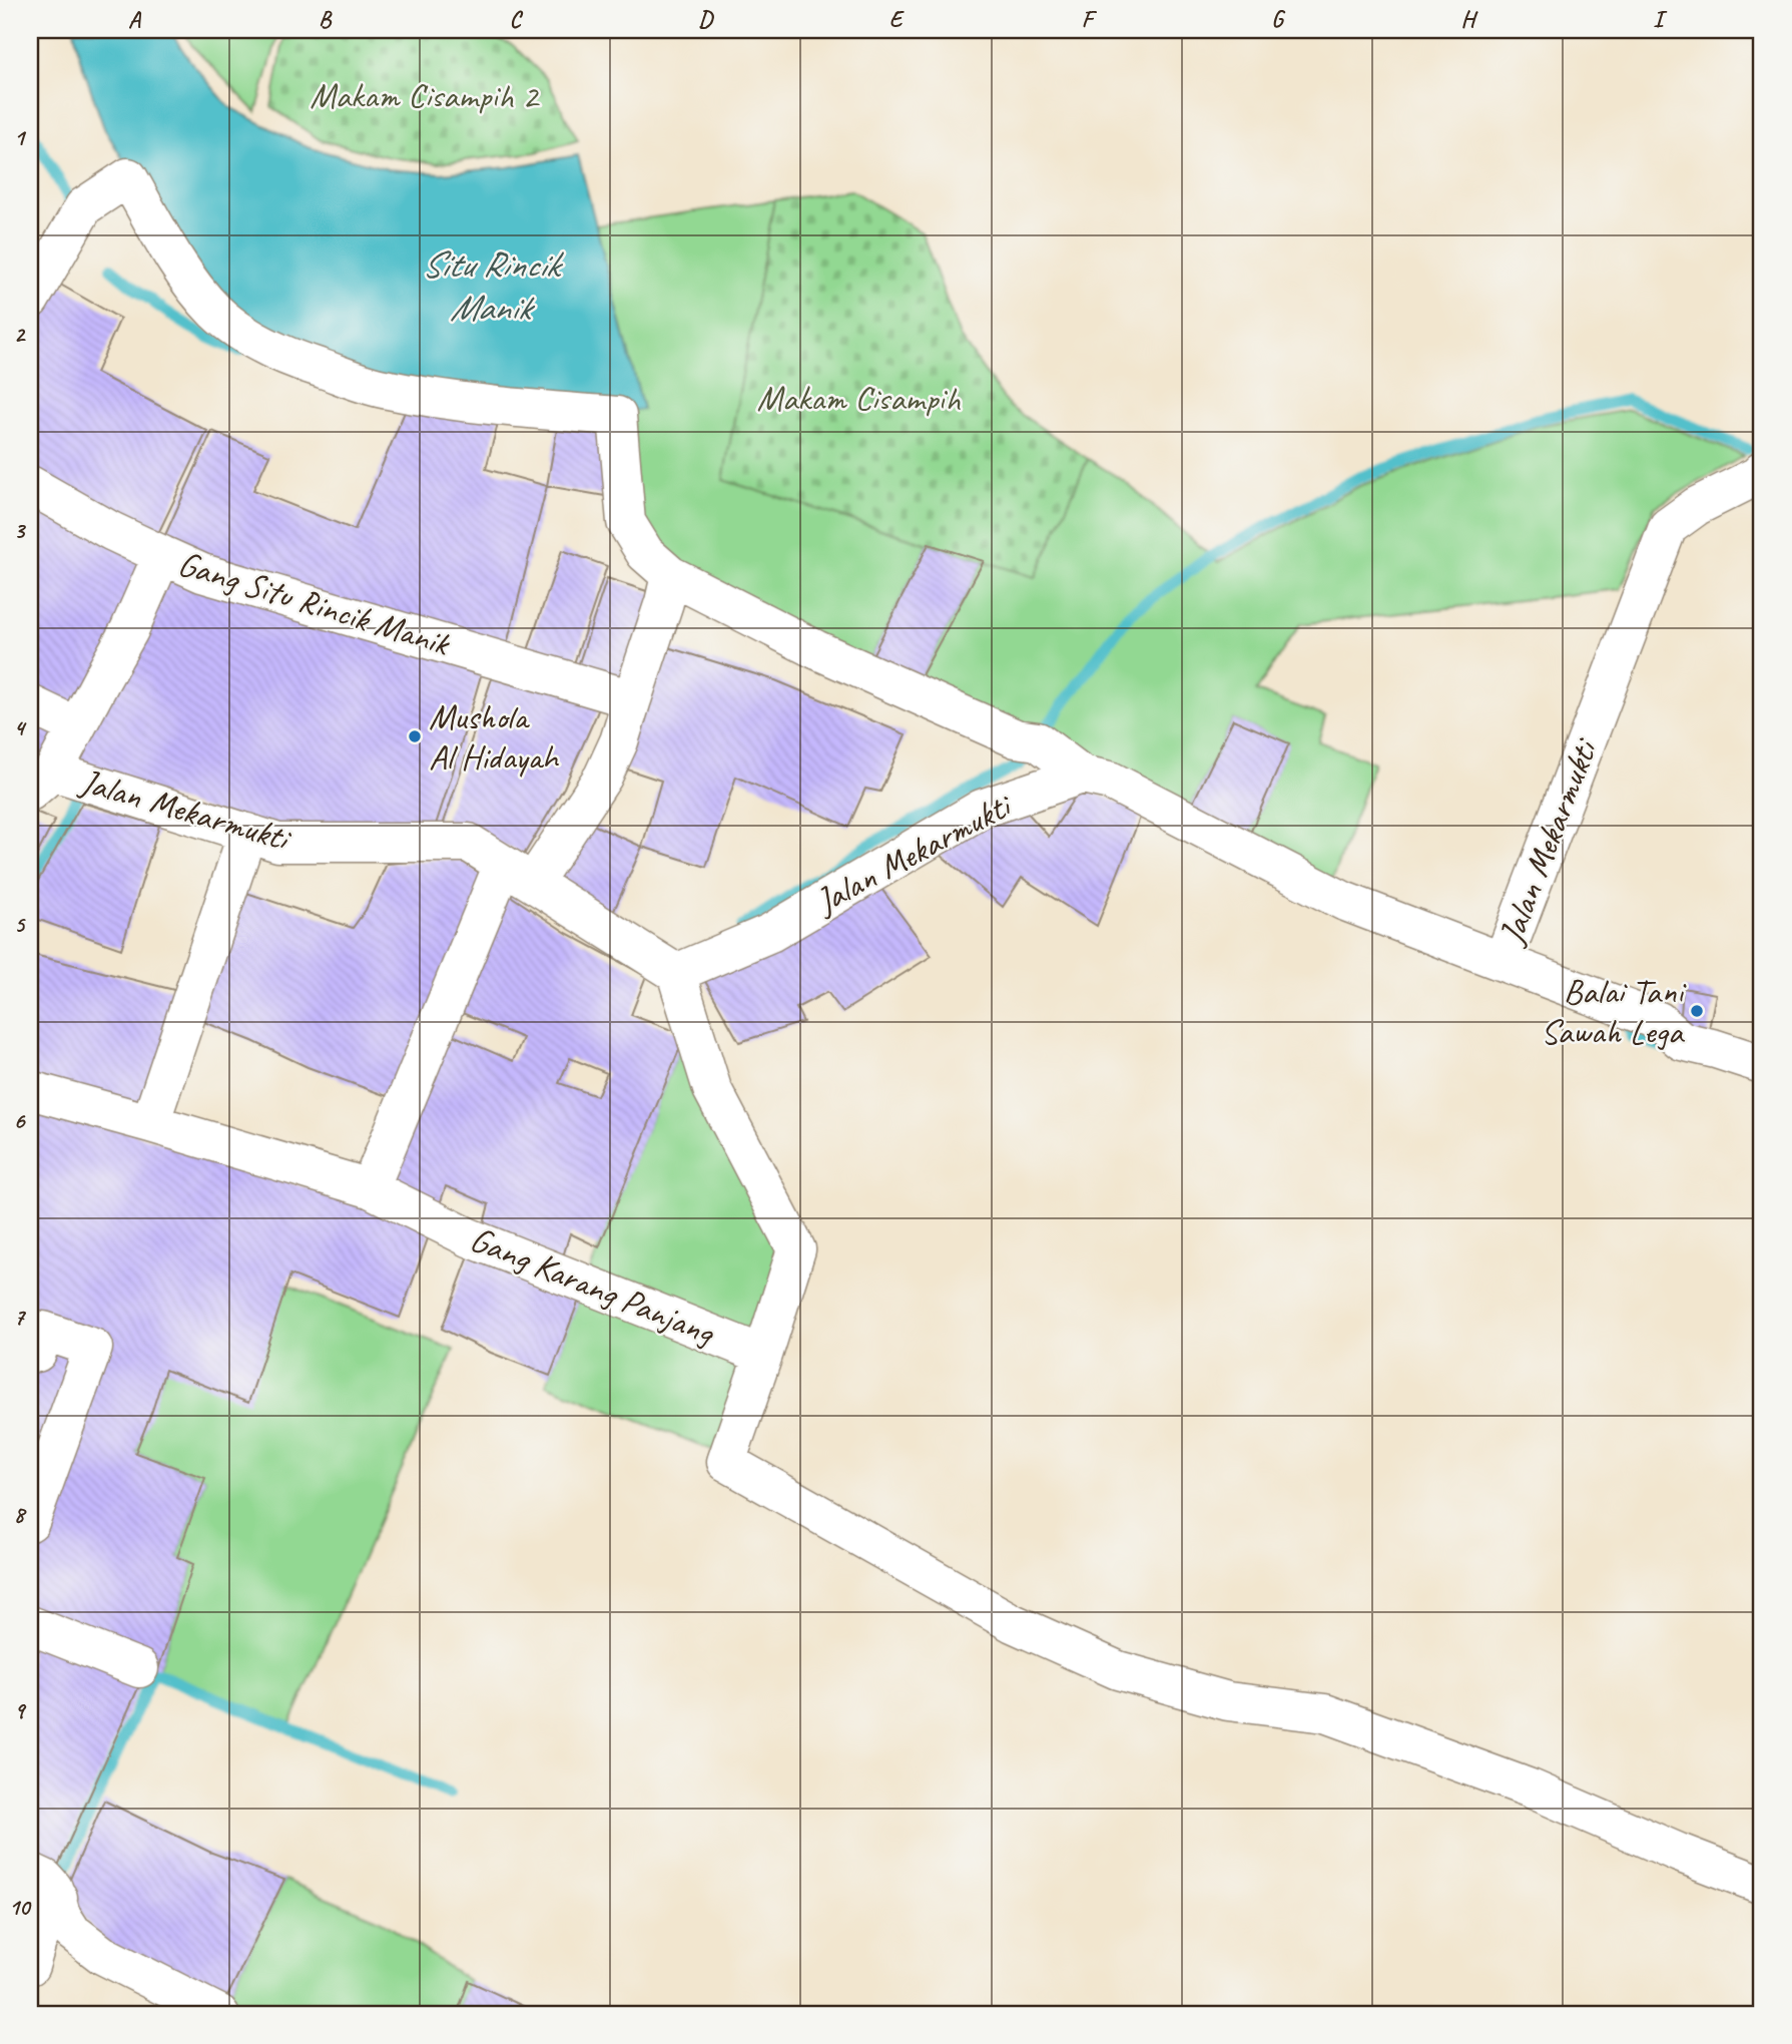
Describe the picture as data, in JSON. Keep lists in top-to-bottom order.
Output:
{
  "streets": {
    "street": ["Gang Situ Rincik Manik", "Jalan Mekarmukti", "Gang Karang Panjang"]
  },
  "crossings": [
    ["Gang Situ Rincik Manik", "Jalan Mekarmukti"]
  ],
  "water": ["Situ Rincik Manik"],
  "parks": ["Makam Cisampih 2", "Makam Cisampih"],
  "places": ["Mushola Al Hidayah", "Balai Tani Sawah Lega"],
  "grid": {
    "columns": [
      "A",
      "B",
      "C",
      "D",
      "E",
      "F",
      "G",
      "H",
      "I"
    ],
    "rows": [
      "1",
      "2",
      "3",
      "4",
      "5",
      "6",
      "7",
      "8",
      "9",
      "10"
    ]
  }
}
